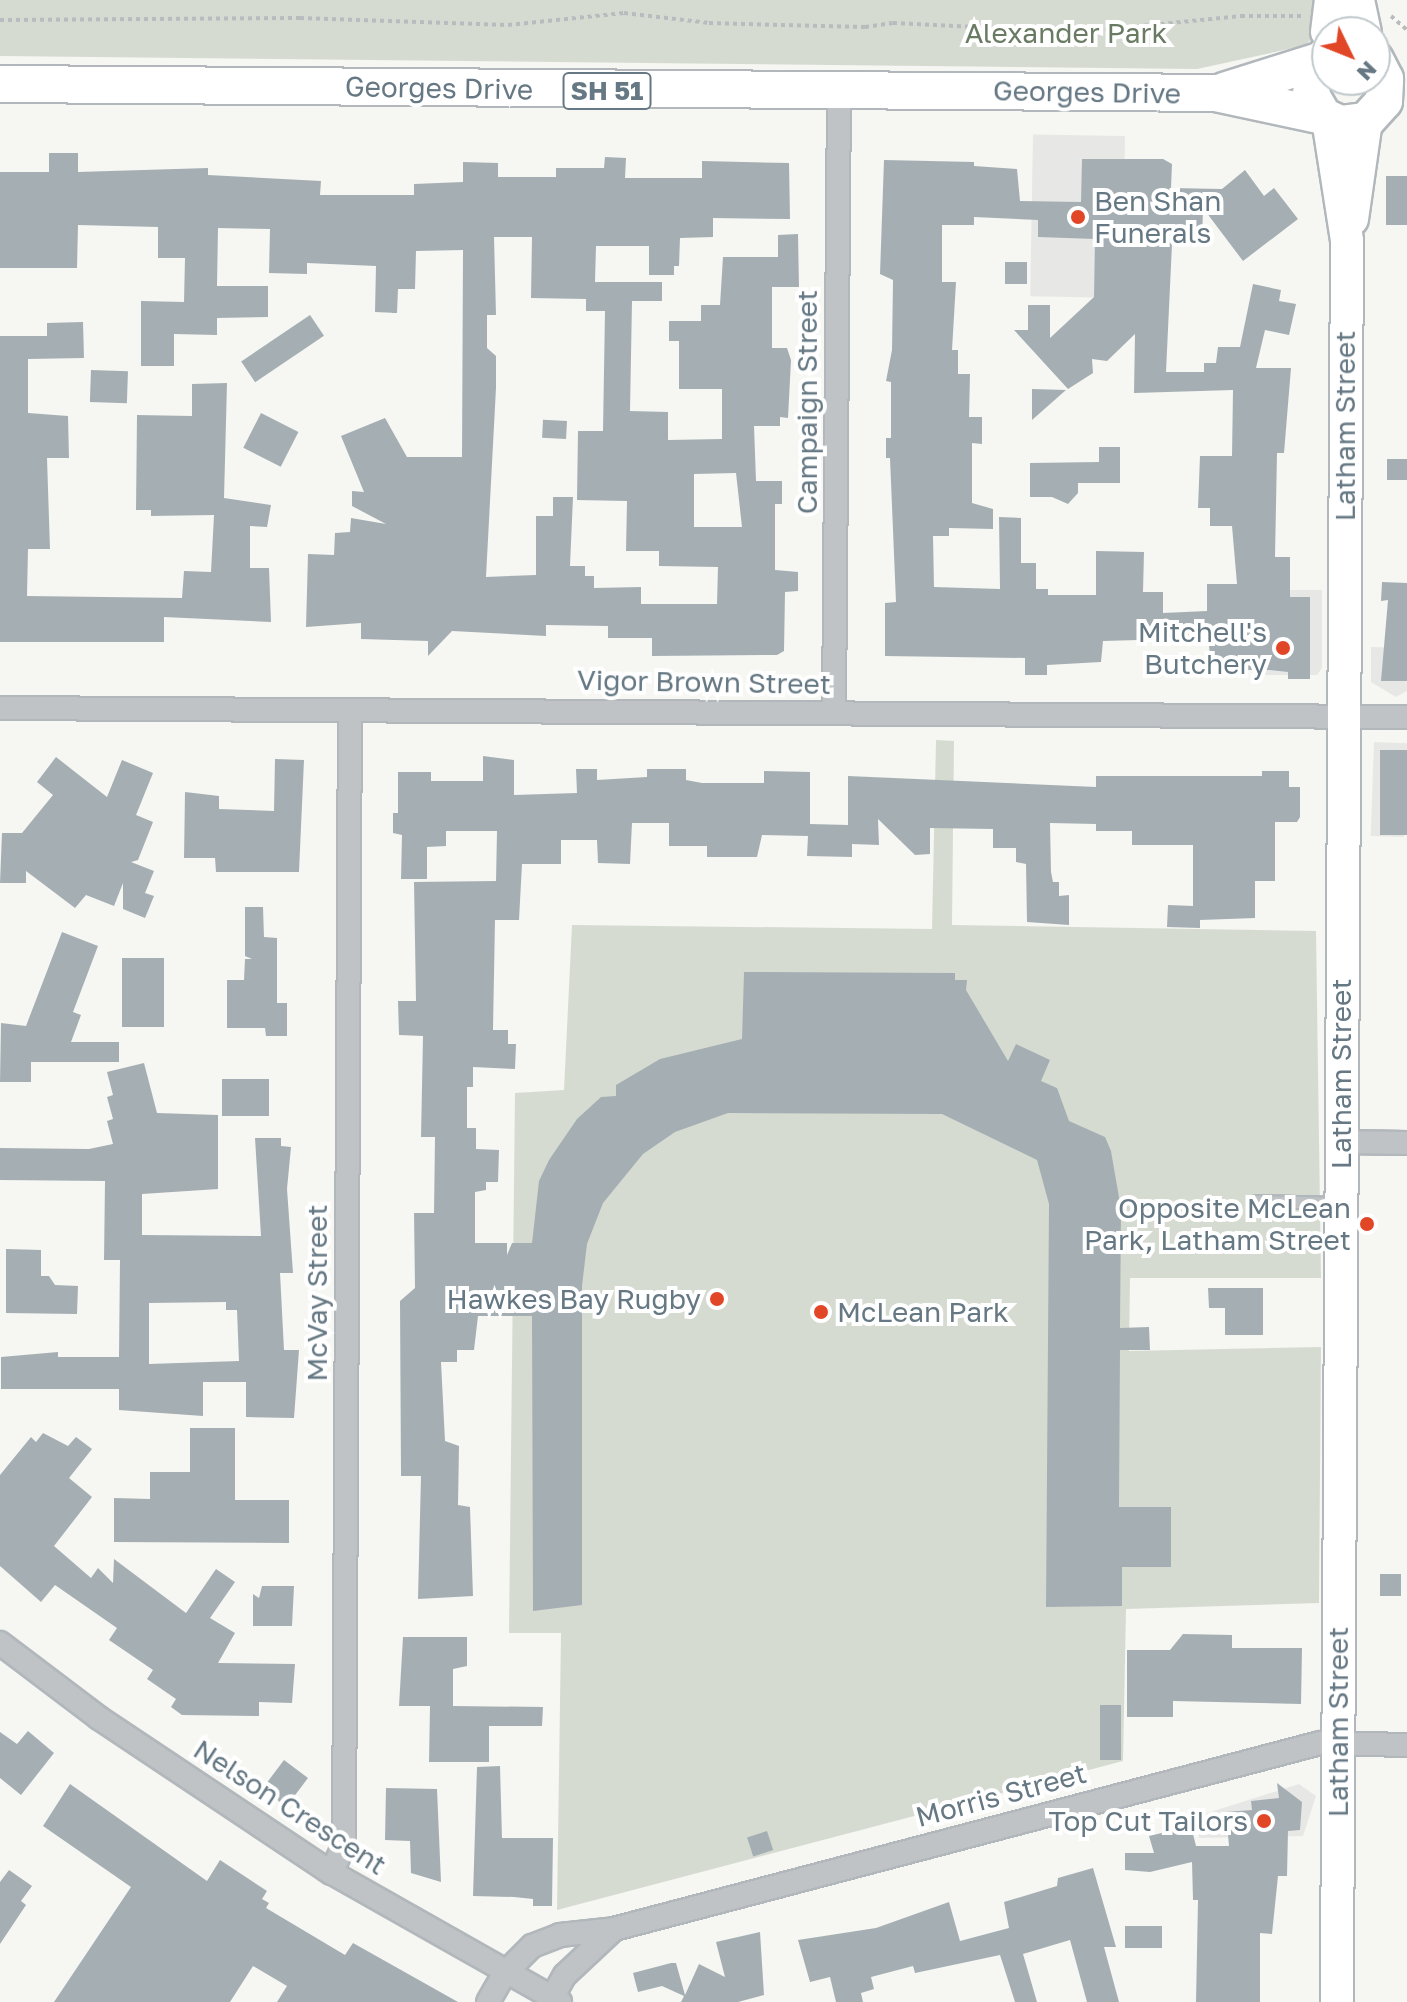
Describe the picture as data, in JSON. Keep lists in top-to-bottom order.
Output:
{
  "streets": {
    "main road": ["Georges Drive", "SH 51", "Latham Street"],
    "street": [
      "Campaign Street",
      "Vigor Brown Street",
      "McVay Street",
      "Morris Street",
      "Nelson Crescent"
    ]
  },
  "crossings": [
    ["Georges Drive", "SH 51"],
    ["Georges Drive", "Campaign Street"],
    ["Georges Drive", "Latham Street"],
    ["SH 51", "Latham Street"],
    ["Campaign Street", "Vigor Brown Street"],
    ["Latham Street", "Vigor Brown Street"],
    ["Latham Street", "Morris Street"],
    ["Vigor Brown Street", "McVay Street"],
    ["McVay Street", "Nelson Crescent"],
    ["Morris Street", "Nelson Crescent"]
  ],
  "parks": ["Alexander Park"],
  "places": [
    "Ben Shan Funerals",
    "Mitchell's Butchery",
    "Opposite McLean Park, Latham Street",
    "Hawkes Bay Rugby",
    "McLean Park",
    "Top Cut Tailors"
  ],
  "north": "bottom right"
}
